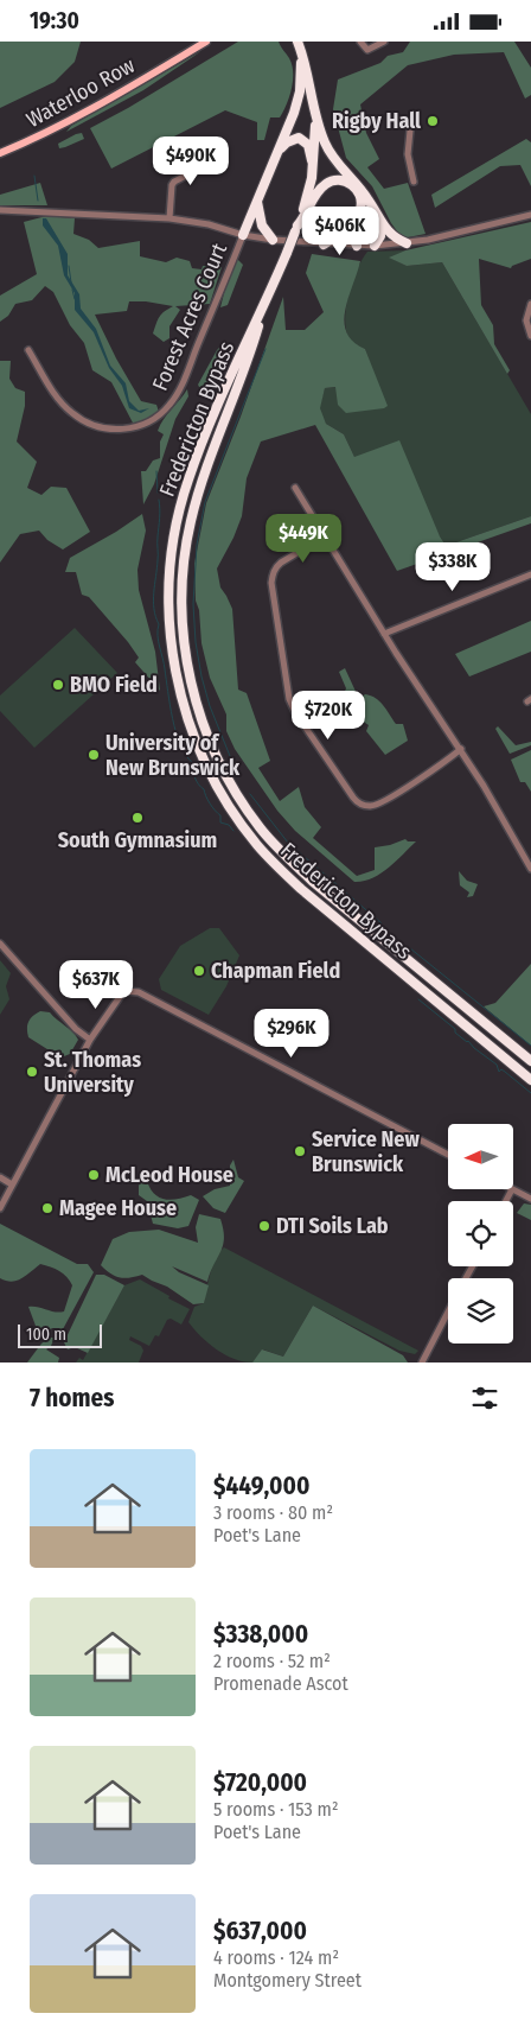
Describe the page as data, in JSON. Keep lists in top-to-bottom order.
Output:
{
  "streets": {
    "highway": ["Fredericton Bypass"],
    "main road": ["Waterloo Row"],
    "street": ["Forest Acres Court"]
  },
  "places": [
    "Rigby Hall",
    "BMO Field",
    "University of New Brunswick",
    "South Gymnasium",
    "Chapman Field",
    "St. Thomas University",
    "Service New Brunswick",
    "McLeod House",
    "Magee House",
    "DTI Soils Lab"
  ],
  "scale_bar": "100 m",
  "north": "left",
  "page": {
    "status": "19:30",
    "price": [
      "$490K",
      "$406K",
      "$449K",
      "$338K",
      "$720K",
      "$637K",
      "$296K"
    ],
    "scale": "100 m",
    "heading": "7 homes",
    "list": [
      {
        "name": "$449,000",
        "note": "3 rooms · 80 m² · Poet's Lane"
      },
      {
        "name": "$338,000",
        "note": "2 rooms · 52 m² · Promenade Ascot"
      },
      {
        "name": "$720,000",
        "note": "5 rooms · 153 m² · Poet's Lane"
      },
      {
        "name": "$637,000",
        "note": "4 rooms · 124 m² · Montgomery Street"
      }
    ]
  }
}
